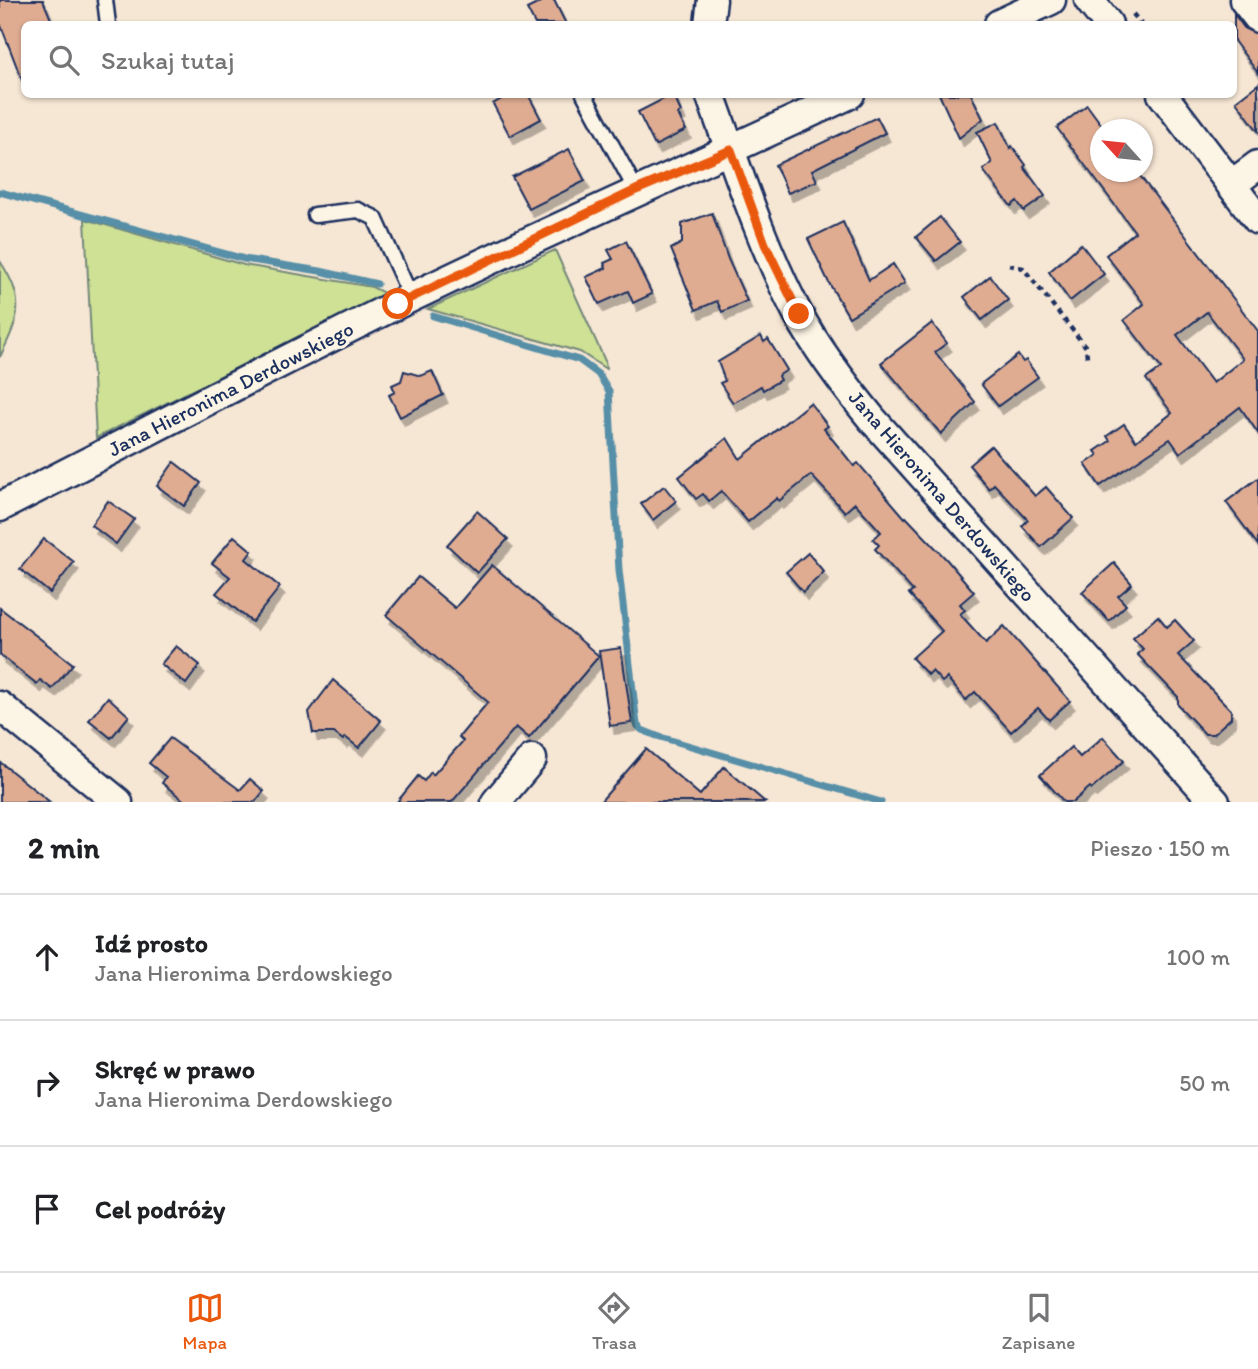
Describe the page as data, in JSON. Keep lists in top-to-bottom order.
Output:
{
  "streets": {
    "street": ["Jana Hieronima Derdowskiego"]
  },
  "north": "top left",
  "page": {
    "search": "Szukaj tutaj",
    "heading": ["2 min", "Pieszo · 150 m"],
    "list": [
      ["Idź prosto", "Jana Hieronima Derdowskiego", "100 m"],
      ["Skręć w prawo", "Jana Hieronima Derdowskiego", "50 m"],
      "Cel podróży"
    ],
    "nav": ["Mapa", "Trasa", "Zapisane"]
  }
}
